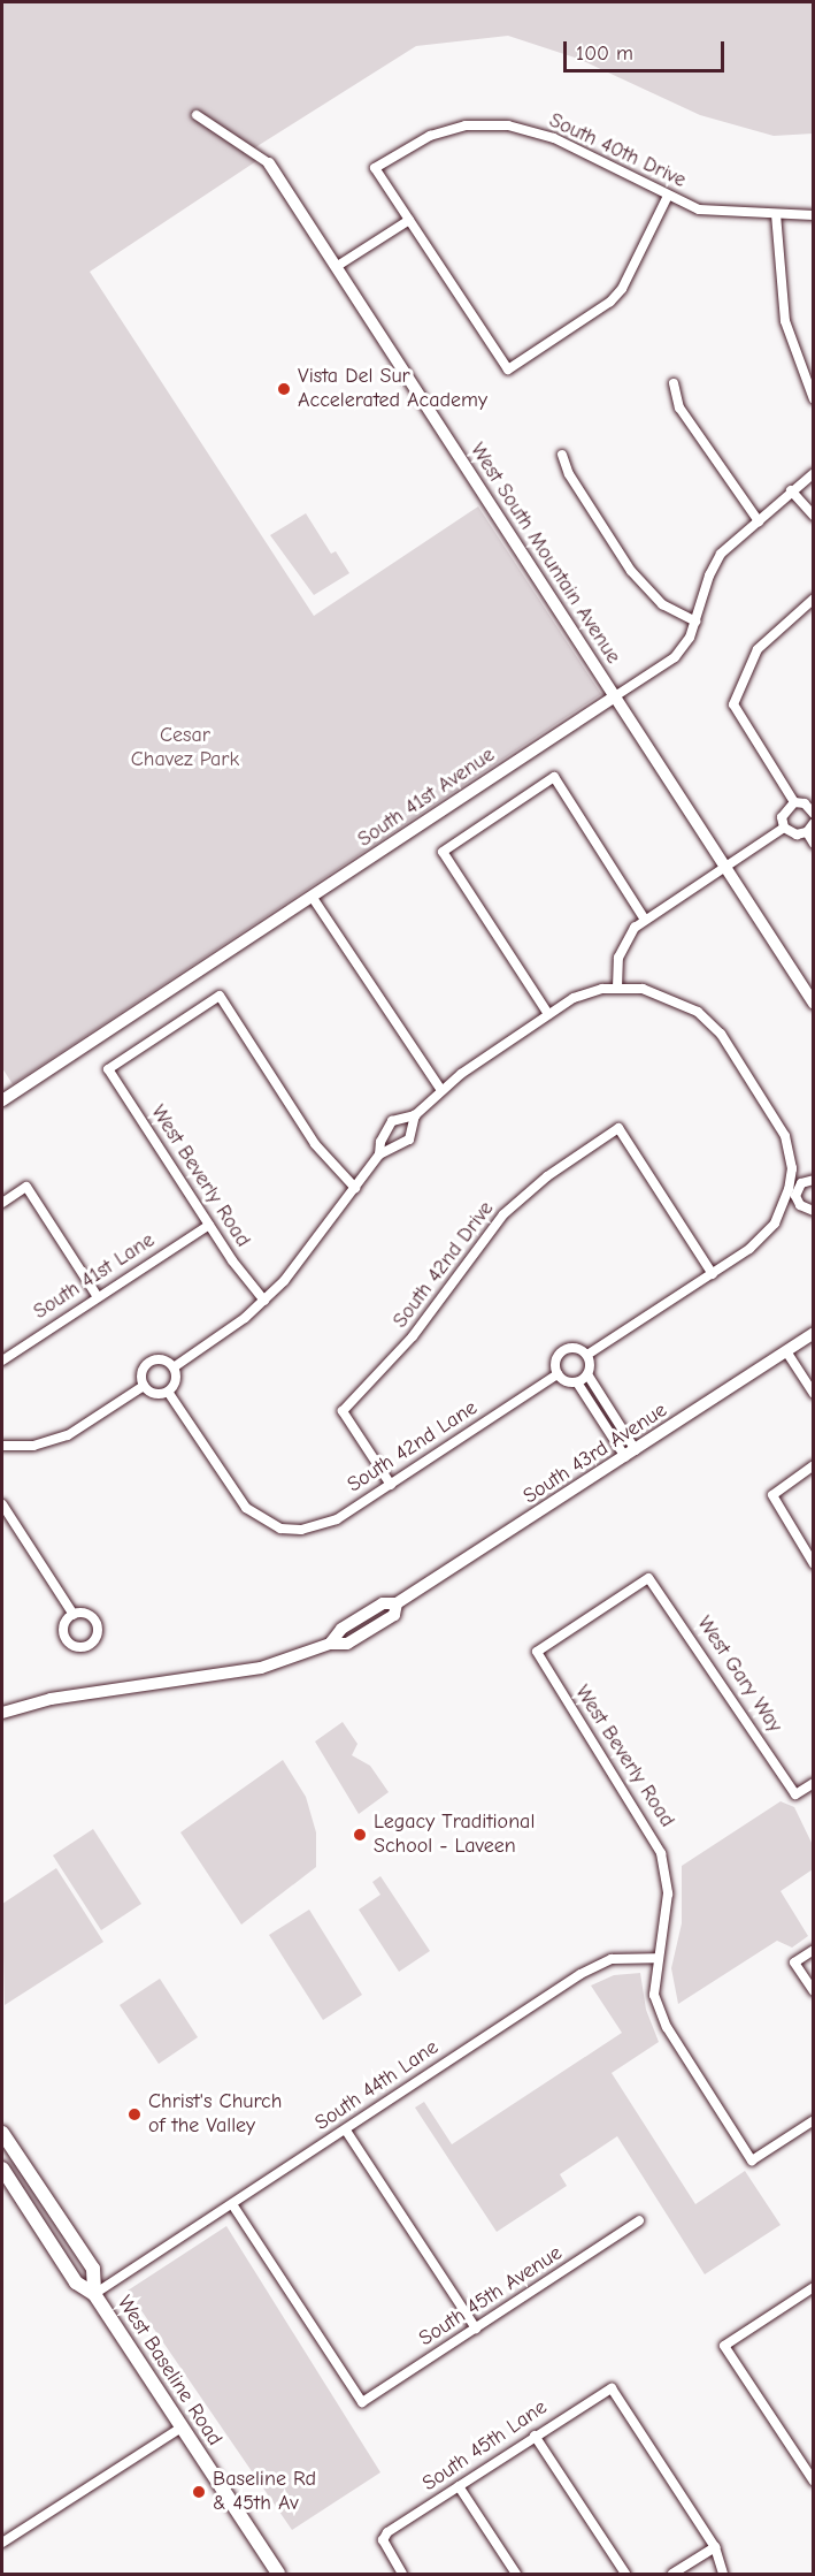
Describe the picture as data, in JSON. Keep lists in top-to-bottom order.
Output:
{
  "streets": {
    "main road": ["West Baseline Road"],
    "street": [
      "South 40th Drive",
      "West South Mountain Avenue",
      "South 41st Avenue",
      "West Beverly Road",
      "South 42nd Drive",
      "South 41st Lane",
      "South 42nd Lane",
      "South 43rd Avenue",
      "West Gary Way",
      "South 44th Lane",
      "South 45th Avenue",
      "South 45th Lane"
    ]
  },
  "crossings": [
    ["West South Mountain Avenue", "South 41st Avenue"],
    ["West Beverly Road", "South 41st Lane"],
    ["West Beverly Road", "West Gary Way"],
    ["West Beverly Road", "South 44th Lane"],
    ["South 42nd Drive", "South 42nd Lane"],
    ["South 44th Lane", "South 45th Avenue"],
    ["South 44th Lane", "West Baseline Road"]
  ],
  "parks": ["Cesar Chavez Park"],
  "places": [
    "Vista Del Sur Accelerated Academy",
    "Legacy Traditional School - Laveen",
    "Christ's Church of the Valley",
    "Baseline Rd & 45th Av"
  ],
  "scale_bar": "100 m"
}
